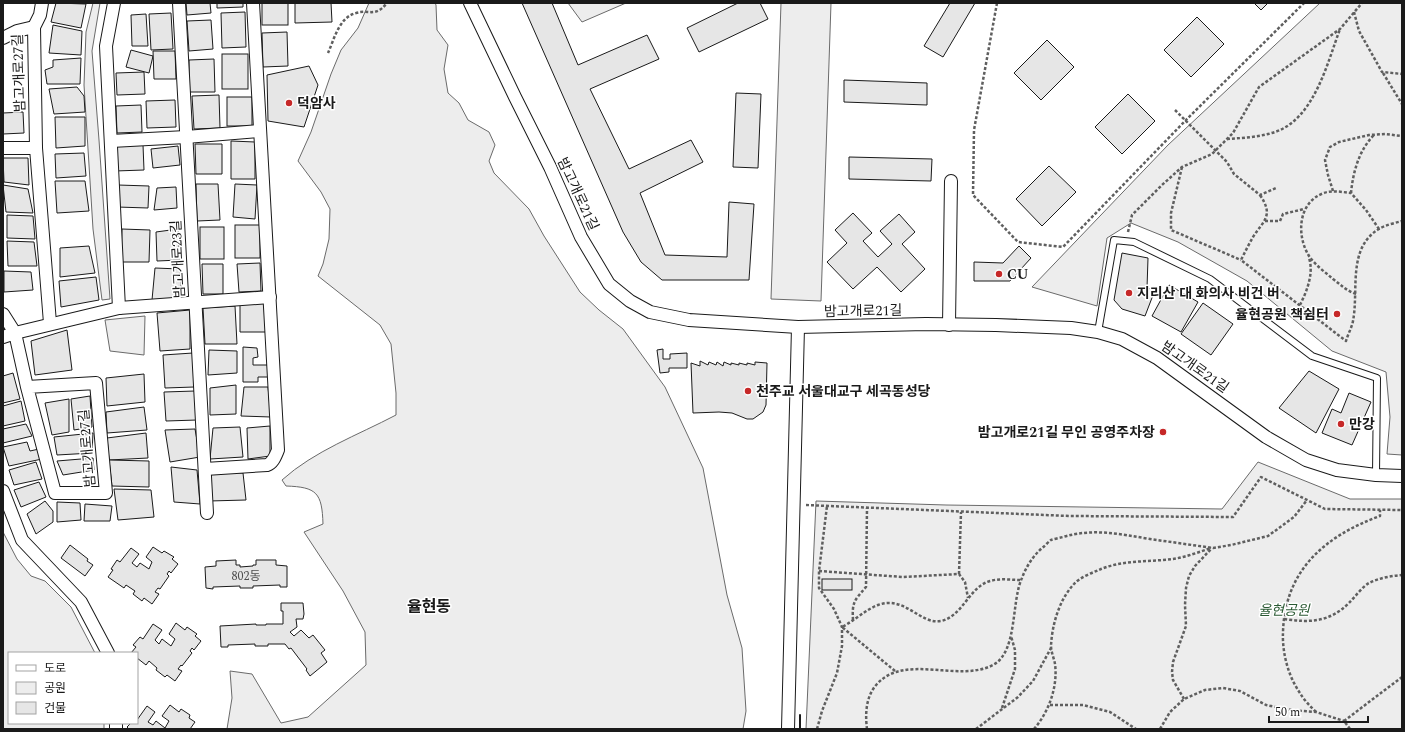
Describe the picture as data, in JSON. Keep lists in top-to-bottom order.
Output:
{
  "streets": {
    "street": ["밤고개로27길", "밤고개로21길", "밤고개로23길"]
  },
  "districts": ["율현동"],
  "parks": ["율현공원"],
  "places": [
    "덕암사",
    "CU",
    "지리산 대 화의사 비건 버",
    "율현공원 책쉼터",
    "천주교 서울대교구 세곡동성당",
    "만강",
    "밤고개로21길 무인 공영주차장"
  ],
  "house_numbers": ["802동"],
  "legend": ["도로", "공원", "건물"],
  "scale_bar": "50 m"
}
